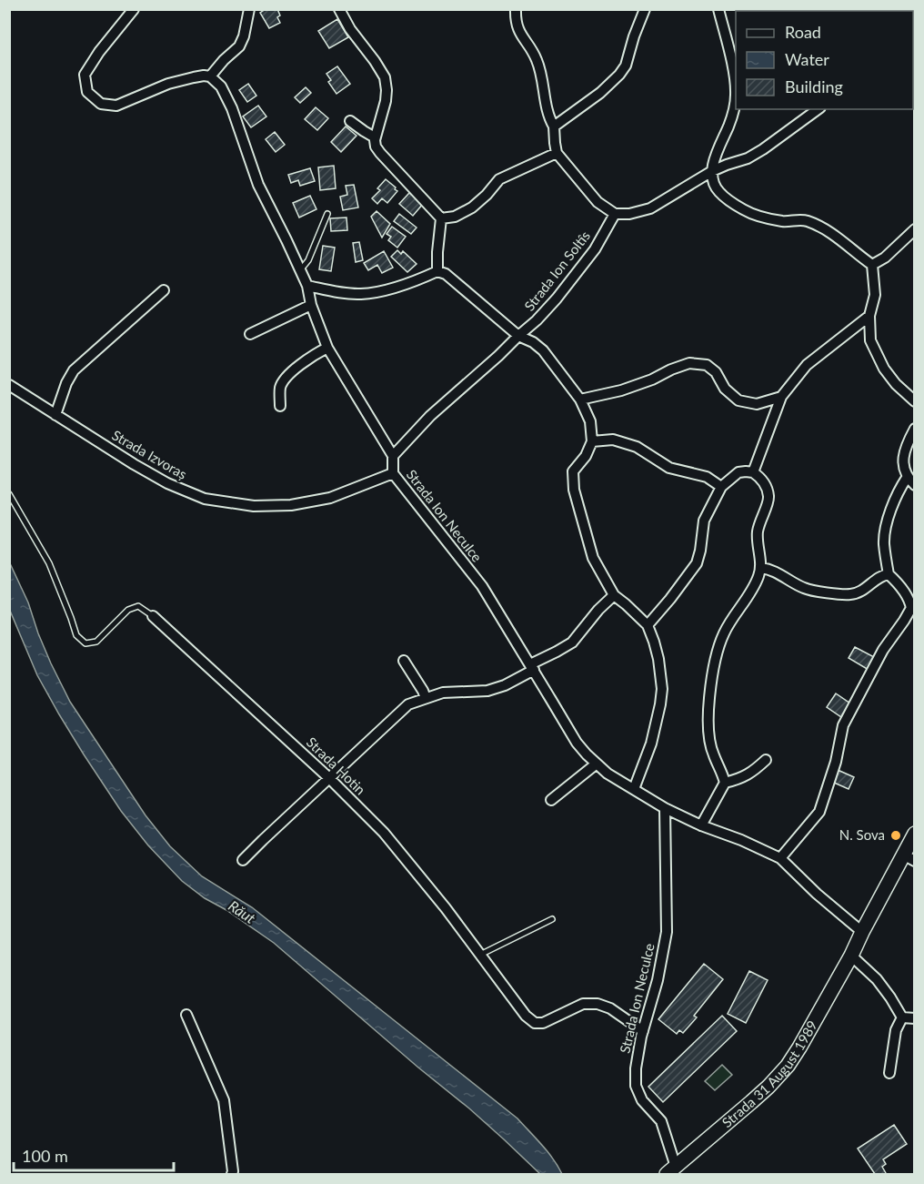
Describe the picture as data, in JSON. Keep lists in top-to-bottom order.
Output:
{
  "streets": {
    "main road": ["Strada 31 August 1989"],
    "street": [
      "Strada Ion Soltîs",
      "Strada Izvoraș",
      "Strada Ion Neculce",
      "Strada Hotin"
    ]
  },
  "crossings": [
    ["Strada Ion Soltîs", "Strada Ion Neculce"],
    ["Strada Izvoraș", "Strada Ion Neculce"],
    ["Strada Ion Neculce", "Strada Hotin"],
    ["Strada Ion Neculce", "Strada 31 August 1989"]
  ],
  "water": ["Răut"],
  "places": ["N. Sova"],
  "legend": ["Road", "Water", "Building"],
  "scale_bar": "100 m"
}
